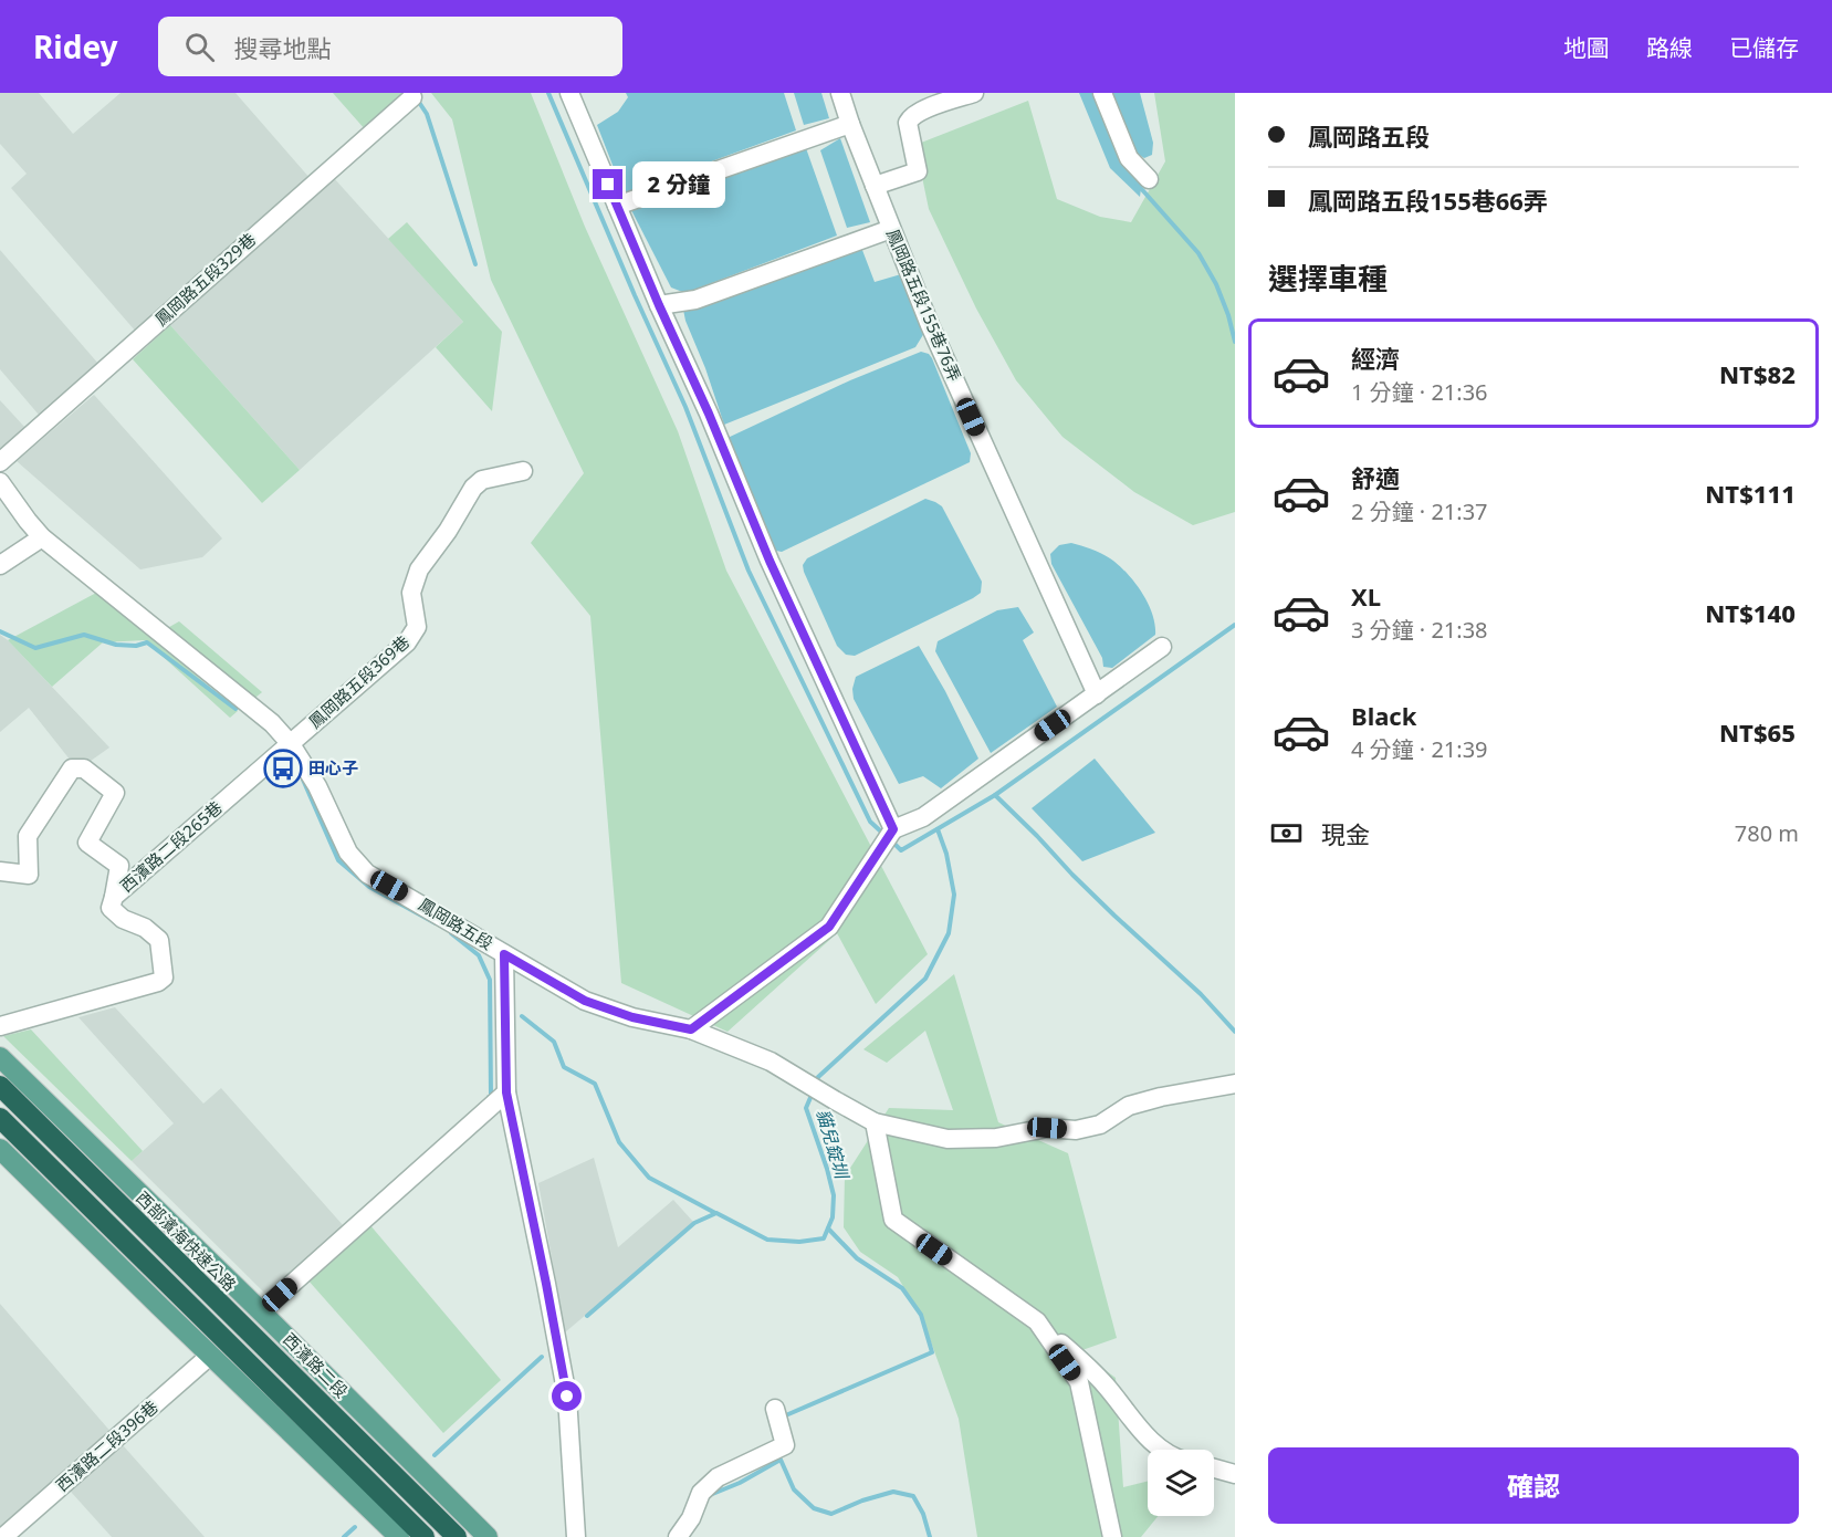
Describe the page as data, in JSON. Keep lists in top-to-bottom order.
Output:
{
  "streets": {
    "highway": ["西部濱海快速公路"],
    "main road": ["西濱路二段"],
    "street": [
      "鳳岡路五段329巷",
      "鳳岡路五段155巷76弄",
      "鳳岡路五段369巷",
      "西濱路二段265巷",
      "鳳岡路五段",
      "西濱路二段396巷"
    ]
  },
  "crossings": [
    ["鳳岡路五段369巷", "西濱路二段265巷"],
    ["鳳岡路五段369巷", "鳳岡路五段"],
    ["西濱路二段265巷", "鳳岡路五段"]
  ],
  "water": ["貓兒錠圳"],
  "places": {
    "bus stop": ["田心子"]
  },
  "page": {
    "header": "Ridey",
    "search": "搜尋地點",
    "nav": ["地圖", "路線", "已儲存"],
    "banner": ["鳳岡路五段", "鳳岡路五段155巷66弄"],
    "bubble": "2 分鐘",
    "heading": "選擇車種",
    "list": [
      {
        "name": "經濟",
        "note": "1 分鐘 · 21:36",
        "value": "NT$82"
      },
      {
        "name": "舒適",
        "note": "2 分鐘 · 21:37",
        "value": "NT$111"
      },
      {
        "name": "XL",
        "note": "3 分鐘 · 21:38",
        "value": "NT$140"
      },
      {
        "name": "Black",
        "note": "4 分鐘 · 21:39",
        "value": "NT$65"
      }
    ],
    "pay": ["現金", "780 m"],
    "buttons": "確認"
  }
}
